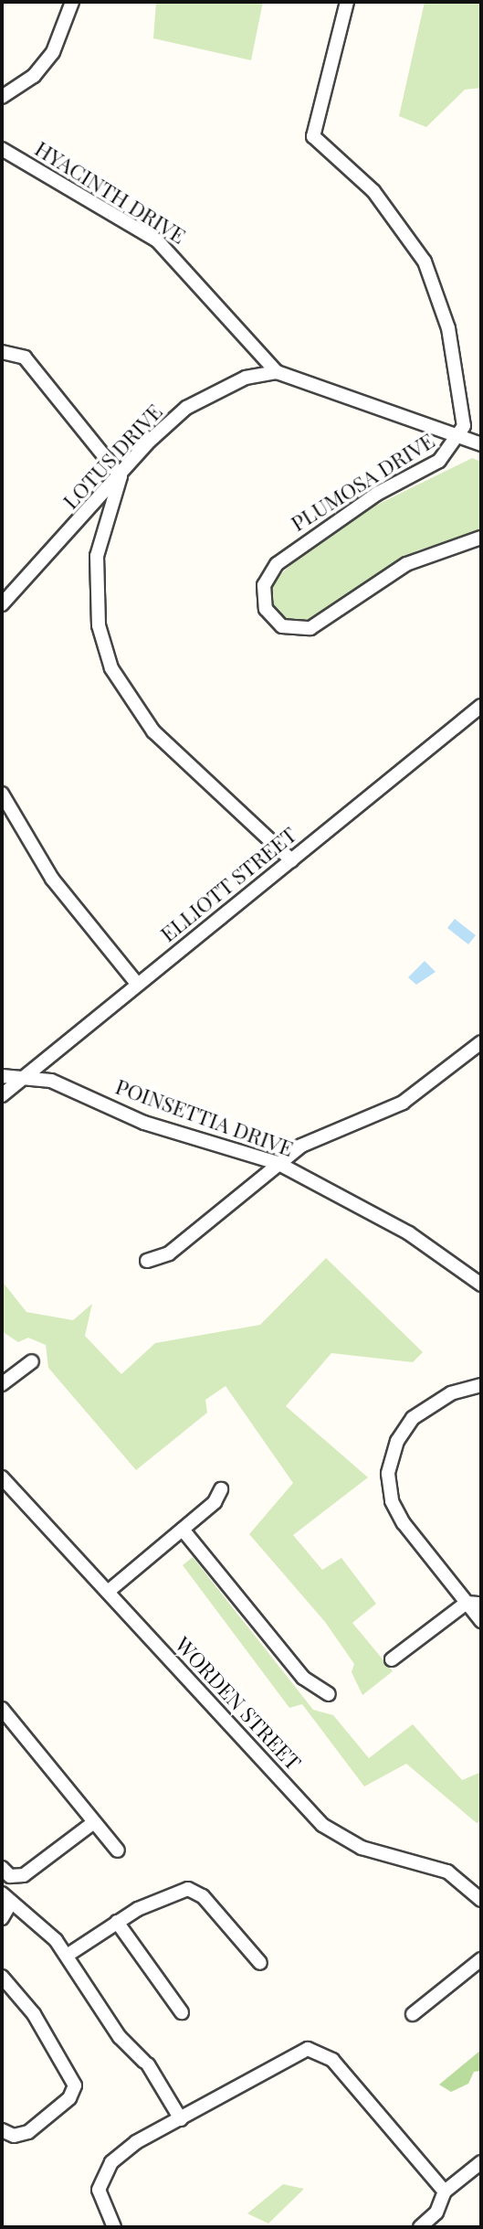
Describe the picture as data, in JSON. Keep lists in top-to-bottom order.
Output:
{
  "streets": {
    "street": [
      "HYACINTH DRIVE",
      "LOTUS DRIVE",
      "PLUMOSA DRIVE",
      "ELLIOTT STREET",
      "POINSETTIA DRIVE",
      "WORDEN STREET"
    ]
  },
  "crossings": [
    ["HYACINTH DRIVE", "LOTUS DRIVE"],
    ["HYACINTH DRIVE", "PLUMOSA DRIVE"],
    ["ELLIOTT STREET", "POINSETTIA DRIVE"]
  ]
}
